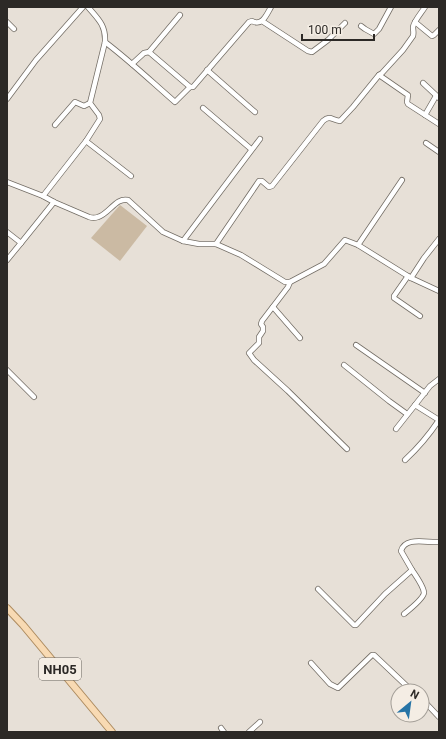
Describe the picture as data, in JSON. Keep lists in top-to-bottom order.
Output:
{
  "streets": {
    "main road": ["NH05"]
  },
  "scale_bar": "100 m",
  "north": "top right"
}
